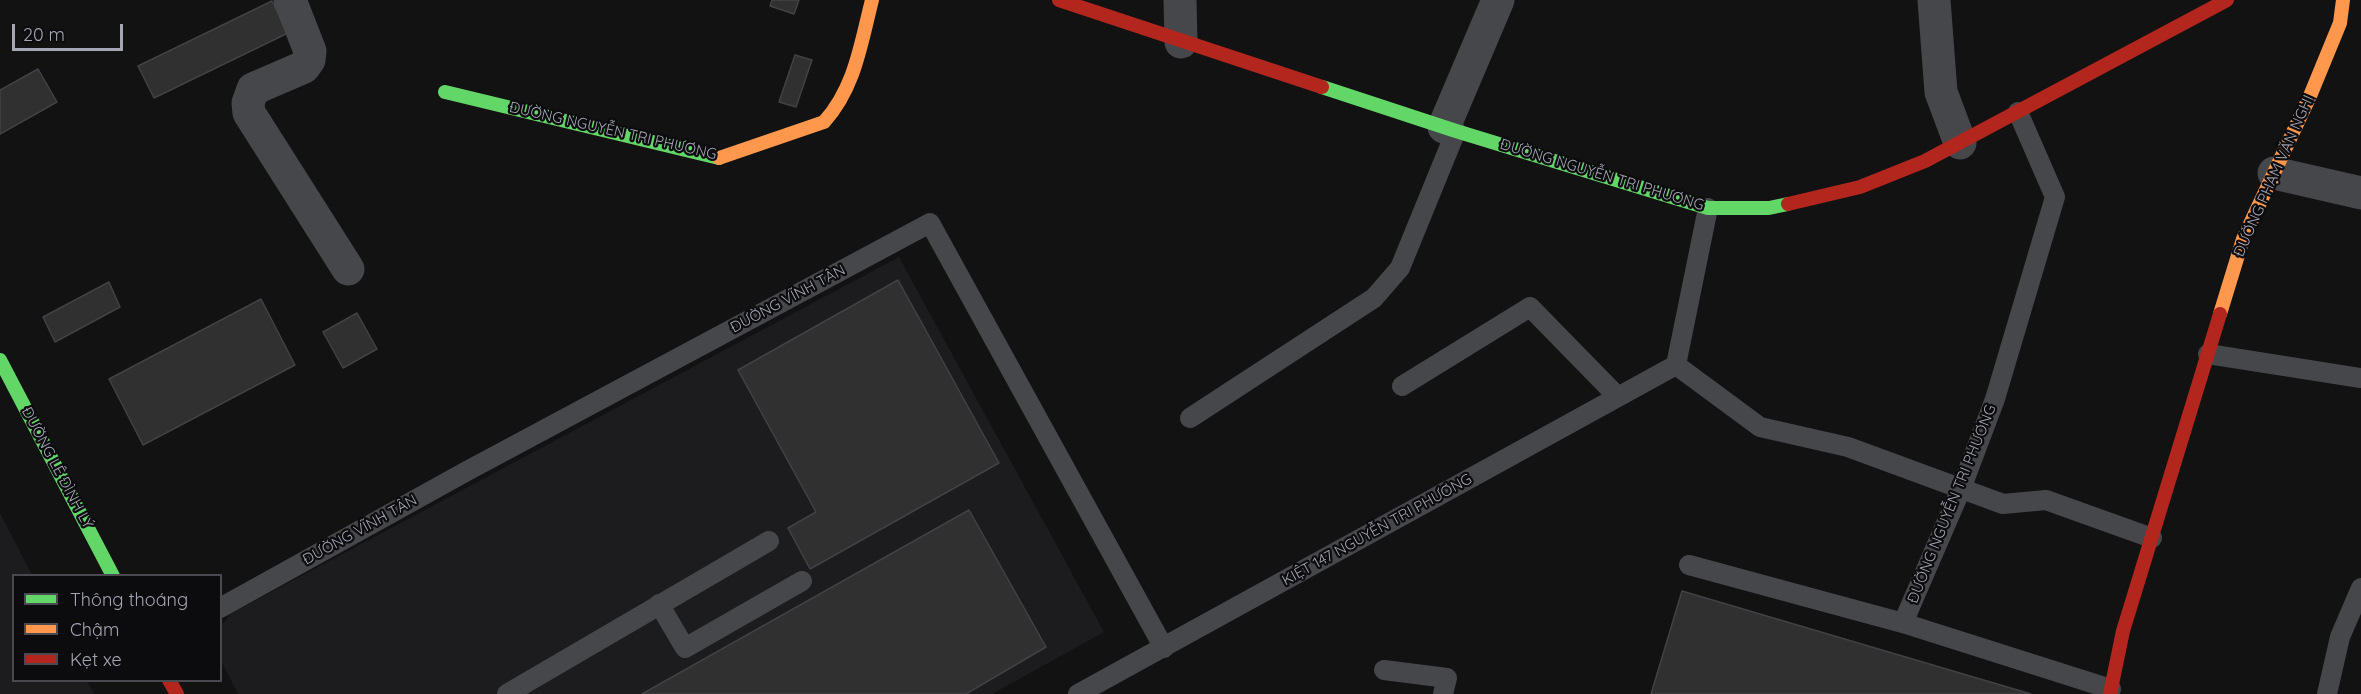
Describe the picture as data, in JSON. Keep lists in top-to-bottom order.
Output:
{
  "streets": {
    "street": ["ĐƯỜNG NGUYỄN TRI PHƯƠNG", "ĐƯỜNG PHẠM VĂN NGHỊ", "ĐƯỜNG LÊ ĐÌNH LÝ"],
    "lane": ["ĐƯỜNG VĨNH TÂN", "KIỆT 147 NGUYỄN TRI PHƯƠNG"]
  },
  "crossings": [
    ["ĐƯỜNG VĨNH TÂN", "KIỆT 147 NGUYỄN TRI PHƯƠNG"]
  ],
  "legend": ["Thông thoáng", "Chậm", "Kẹt xe"],
  "scale_bar": "20 m"
}
